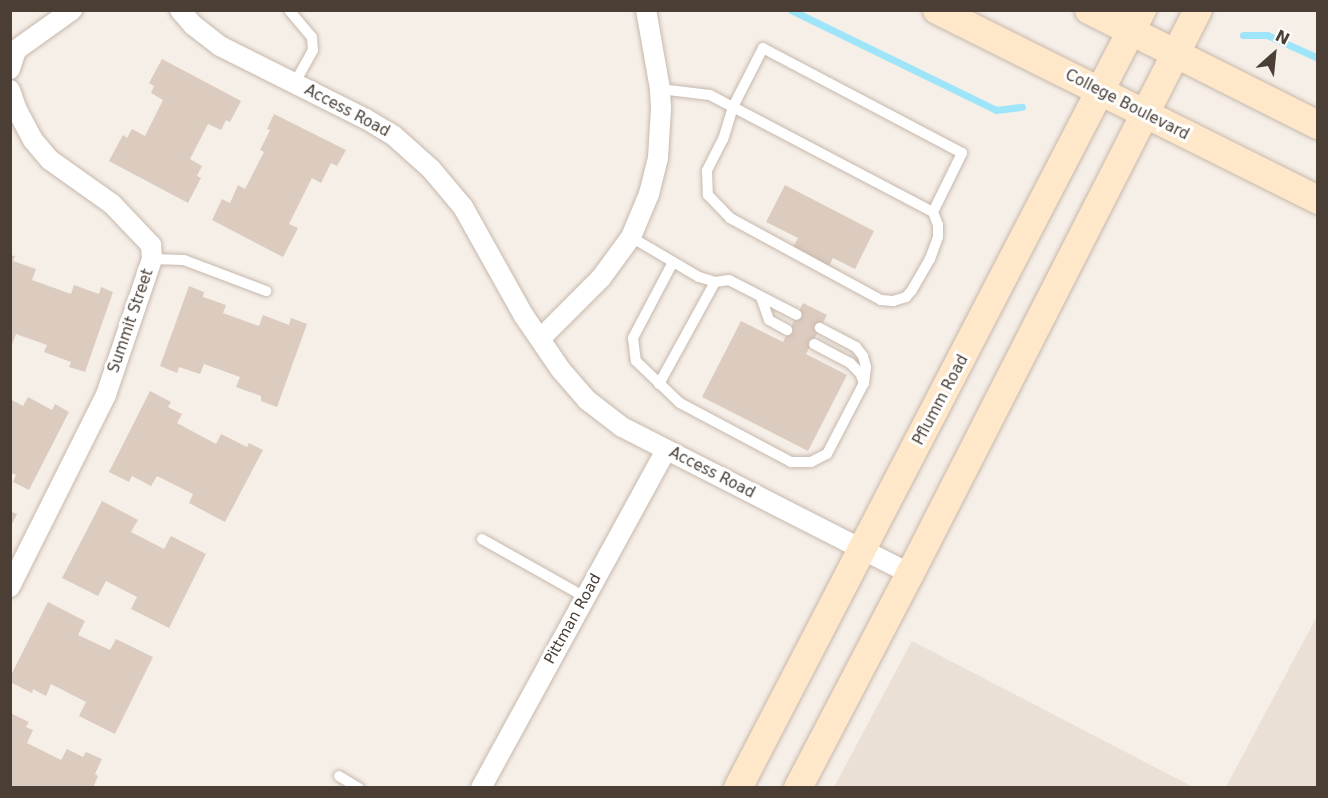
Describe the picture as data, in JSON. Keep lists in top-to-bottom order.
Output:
{
  "streets": {
    "main road": ["College Boulevard", "Pflumm Road"],
    "street": ["Access Road", "Summit Street", "Pittman Road"]
  },
  "crossings": [
    ["College Boulevard", "Pflumm Road"],
    ["Access Road", "Pflumm Road"],
    ["Access Road", "Pittman Road"]
  ],
  "north": "top right"
}
